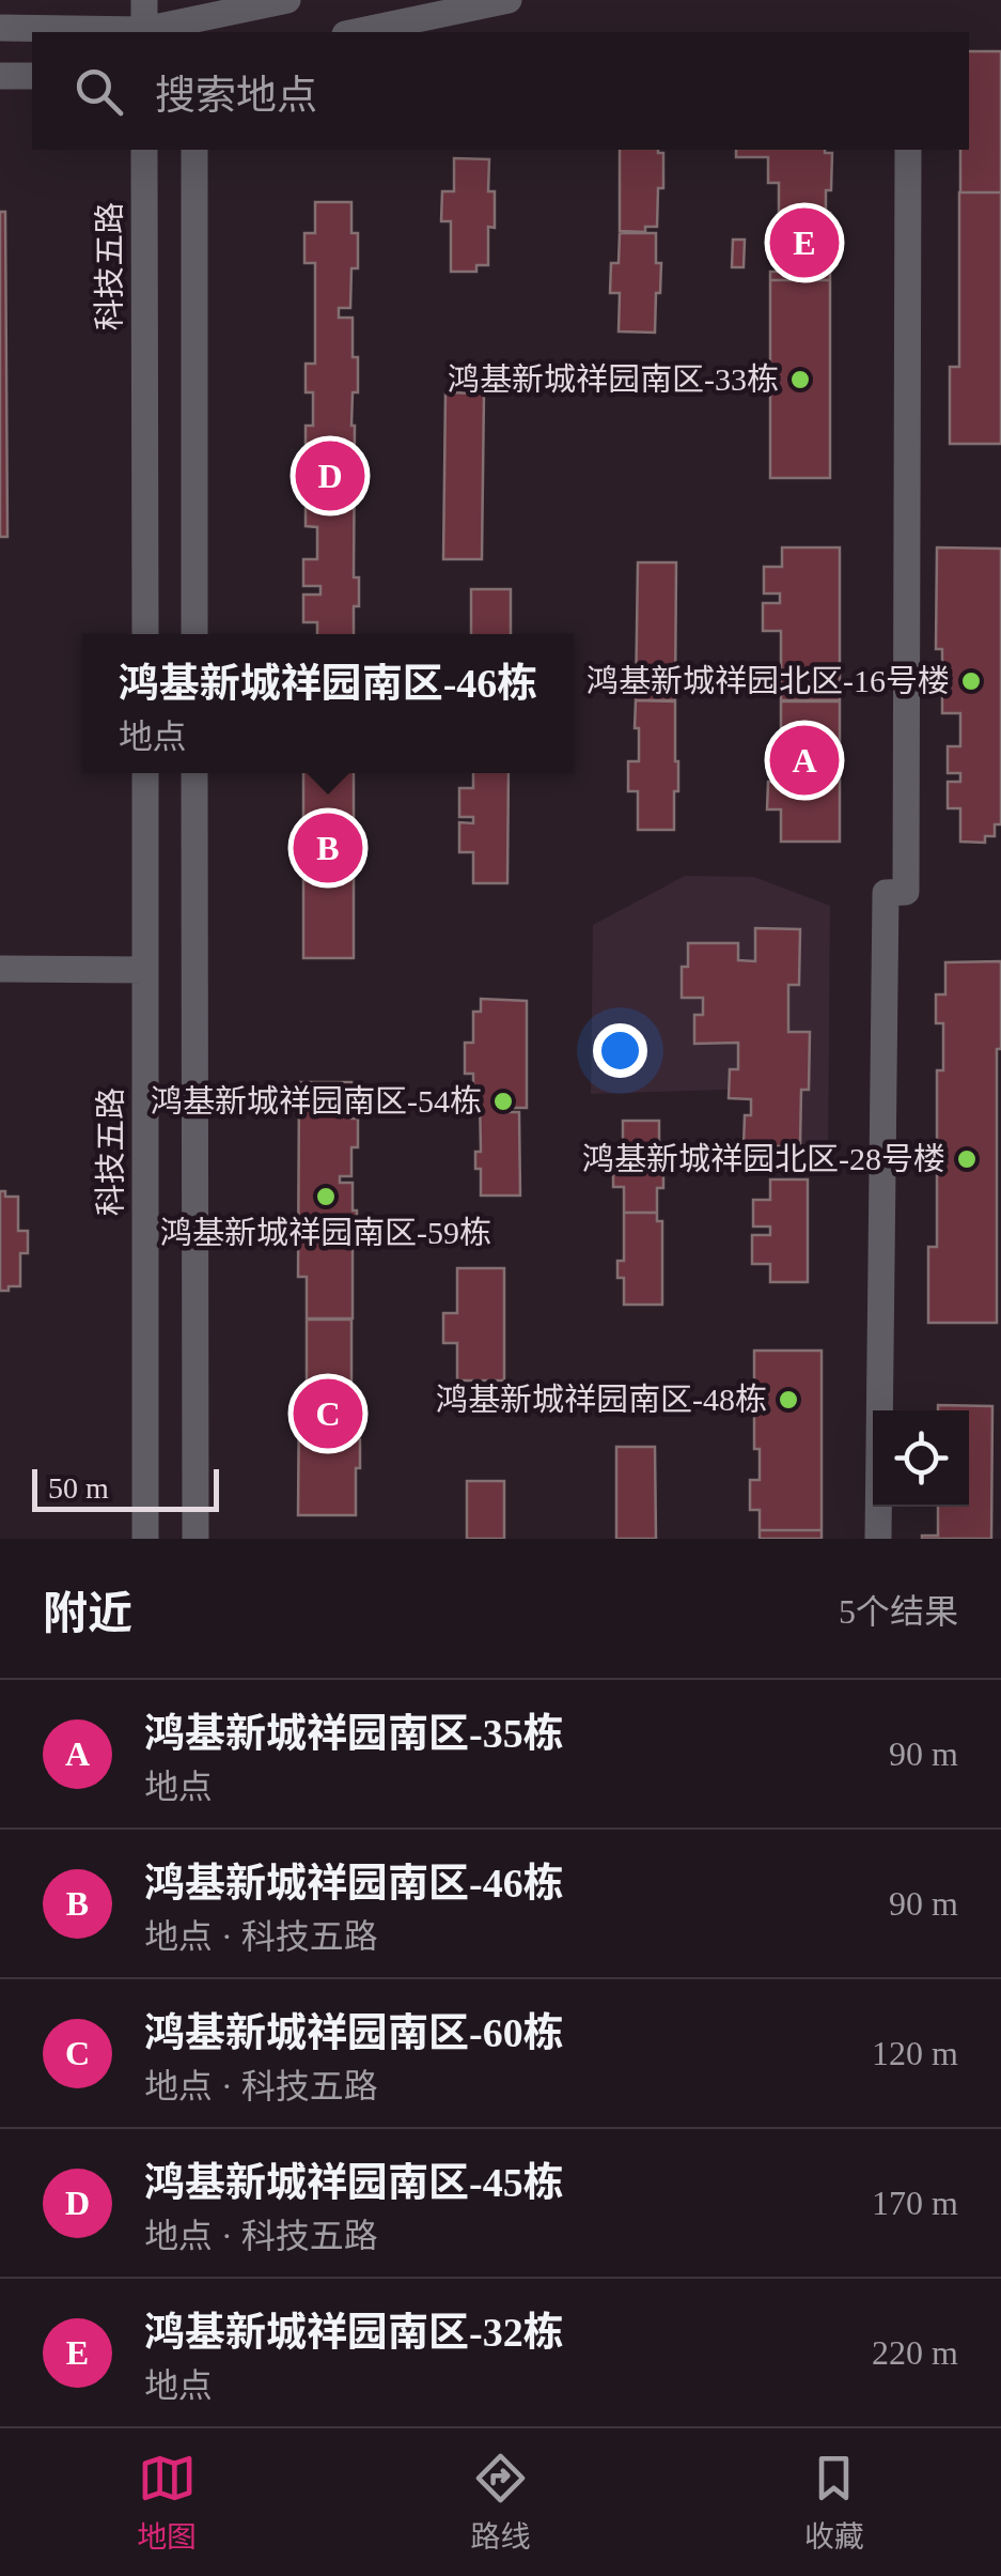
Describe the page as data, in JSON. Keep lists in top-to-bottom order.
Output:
{
  "streets": {
    "street": ["科技五路"]
  },
  "places": [
    "鸿基新城祥园南区-33栋",
    "鸿基新城祥园北区-16号楼",
    "鸿基新城祥园南区-54栋",
    "鸿基新城祥园北区-28号楼",
    "鸿基新城祥园南区-59栋",
    "鸿基新城祥园南区-48栋"
  ],
  "scale_bar": "50 m",
  "page": {
    "search": "搜索地点",
    "pins": [
      "E",
      "D",
      "A",
      "B",
      "C"
    ],
    "popup": ["鸿基新城祥园南区-46栋", "地点"],
    "scale": "50 m",
    "heading": ["附近", "5个结果"],
    "list": [
      {
        "mark": "A",
        "name": "鸿基新城祥园南区-35栋",
        "note": "地点",
        "value": "90 m"
      },
      {
        "mark": "B",
        "name": "鸿基新城祥园南区-46栋",
        "note": "地点 · 科技五路",
        "value": "90 m"
      },
      {
        "mark": "C",
        "name": "鸿基新城祥园南区-60栋",
        "note": "地点 · 科技五路",
        "value": "120 m"
      },
      {
        "mark": "D",
        "name": "鸿基新城祥园南区-45栋",
        "note": "地点 · 科技五路",
        "value": "170 m"
      },
      {
        "mark": "E",
        "name": "鸿基新城祥园南区-32栋",
        "note": "地点",
        "value": "220 m"
      }
    ],
    "nav": ["地图", "路线", "收藏"]
  }
}
